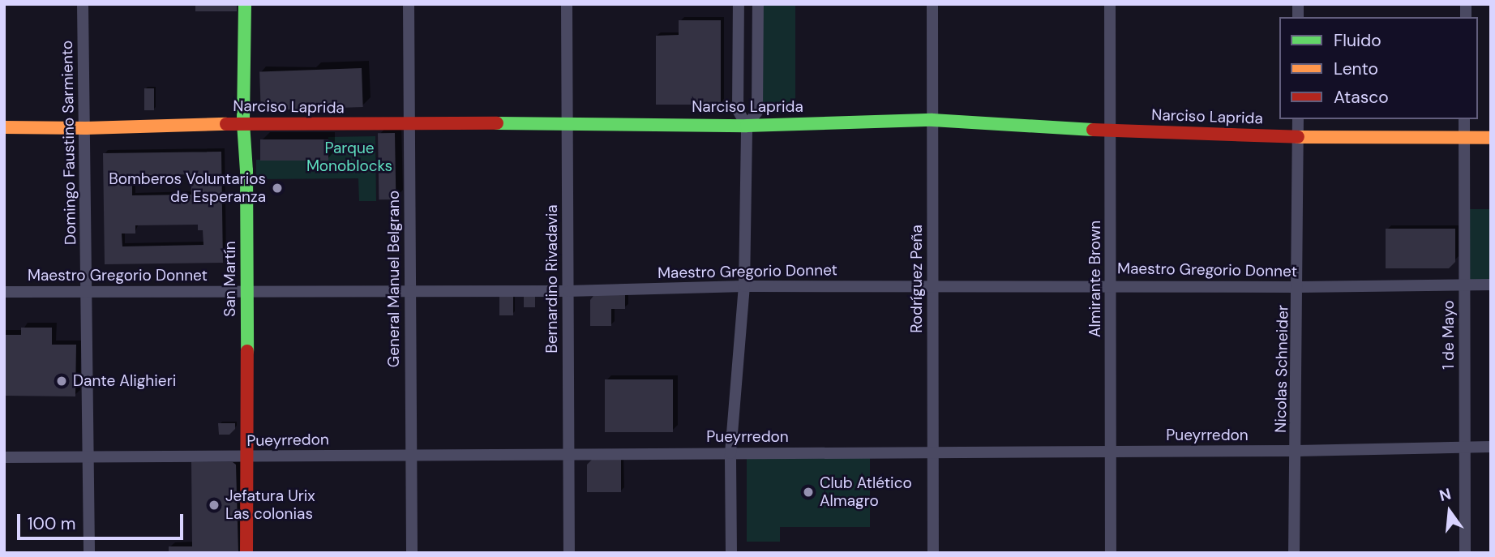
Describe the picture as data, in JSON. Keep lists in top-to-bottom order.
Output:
{
  "streets": {
    "street": [
      "Narciso Laprida",
      "Domingo Faustino Sarmiento",
      "Maestro Gregorio Donnet",
      "San Martín",
      "General Manuel Belgrano",
      "Bernardino Rivadavia",
      "Rodríguez Peña",
      "Almirante Brown",
      "1 de Mayo",
      "Nicolas Schneider",
      "Pueyrredon"
    ]
  },
  "crossings": [
    ["Narciso Laprida", "Domingo Faustino Sarmiento"],
    ["Narciso Laprida", "San Martín"],
    ["Narciso Laprida", "General Manuel Belgrano"],
    ["Narciso Laprida", "Bernardino Rivadavia"],
    ["Narciso Laprida", "Rodríguez Peña"],
    ["Narciso Laprida", "Almirante Brown"],
    ["Narciso Laprida", "1 de Mayo"],
    ["Narciso Laprida", "Nicolas Schneider"],
    ["Domingo Faustino Sarmiento", "Maestro Gregorio Donnet"],
    ["Domingo Faustino Sarmiento", "Pueyrredon"],
    ["Maestro Gregorio Donnet", "San Martín"],
    ["Maestro Gregorio Donnet", "General Manuel Belgrano"],
    ["Maestro Gregorio Donnet", "Bernardino Rivadavia"],
    ["Maestro Gregorio Donnet", "Rodríguez Peña"],
    ["Maestro Gregorio Donnet", "Almirante Brown"],
    ["Maestro Gregorio Donnet", "1 de Mayo"],
    ["Maestro Gregorio Donnet", "Nicolas Schneider"],
    ["San Martín", "Pueyrredon"],
    ["General Manuel Belgrano", "Pueyrredon"],
    ["Bernardino Rivadavia", "Pueyrredon"],
    ["Rodríguez Peña", "Pueyrredon"],
    ["Almirante Brown", "Pueyrredon"],
    ["1 de Mayo", "Pueyrredon"],
    ["Nicolas Schneider", "Pueyrredon"]
  ],
  "parks": ["Parque Monoblocks"],
  "places": [
    "Bomberos Voluntarios de Esperanza",
    "Dante Alighieri",
    "Club Atlético Almagro",
    "Jefatura Urix Las colonias"
  ],
  "legend": ["Fluido", "Lento", "Atasco"],
  "scale_bar": "100 m",
  "north": "top"
}
